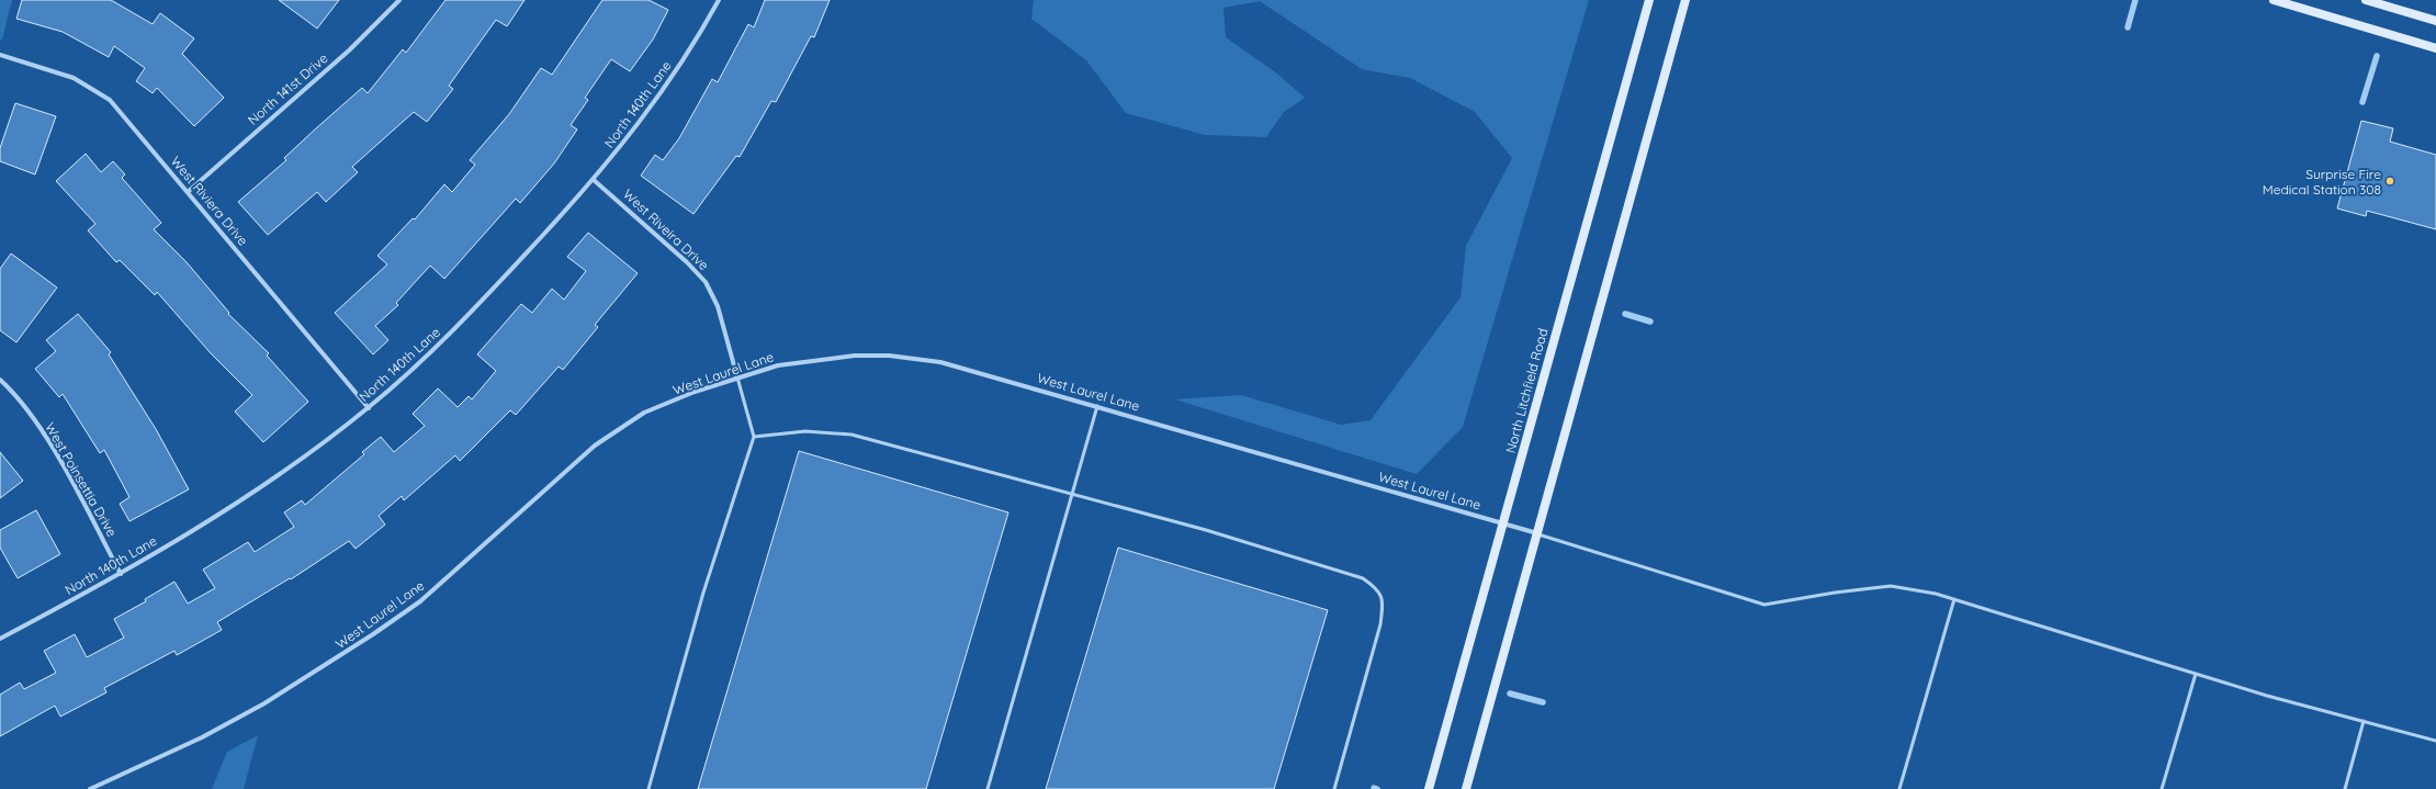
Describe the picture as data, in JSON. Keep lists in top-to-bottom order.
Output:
{
  "streets": {
    "main road": ["North Litchfield Road"],
    "street": [
      "North 141st Drive",
      "North 140th Lane",
      "West Riviera Drive",
      "West Riveira Drive",
      "West Laurel Lane",
      "West Poinsettia Drive"
    ]
  },
  "crossings": [
    ["North 141st Drive", "West Riviera Drive"],
    ["North 140th Lane", "West Riviera Drive"],
    ["North 140th Lane", "West Riveira Drive"],
    ["North 140th Lane", "West Poinsettia Drive"],
    ["West Riveira Drive", "West Laurel Lane"],
    ["West Laurel Lane", "North Litchfield Road"]
  ],
  "places": ["Surprise Fire Medical Station 308"]
}
